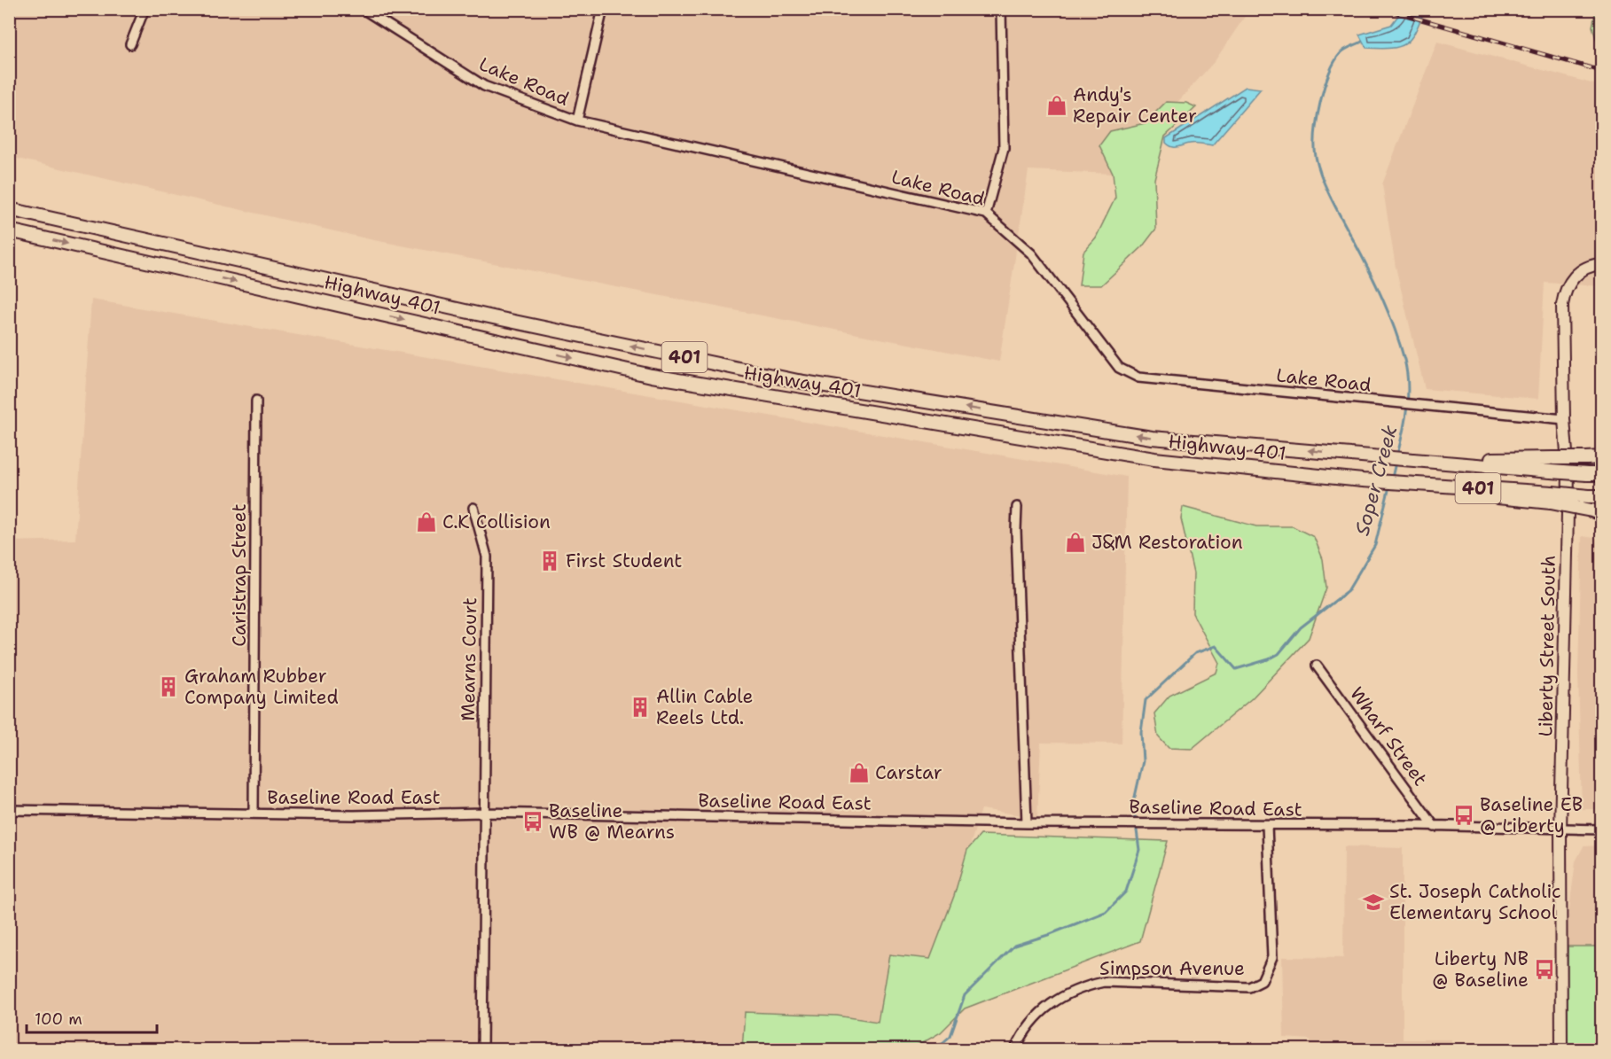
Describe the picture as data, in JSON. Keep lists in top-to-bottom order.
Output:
{
  "streets": {
    "highway": ["Highway 401", "401"],
    "main road": ["Liberty Street South"],
    "street": [
      "Lake Road",
      "Caristrap Street",
      "Mearns Court",
      "Wharf Street",
      "Baseline Road East",
      "Simpson Avenue"
    ]
  },
  "crossings": [
    ["Lake Road", "Liberty Street South"],
    ["Caristrap Street", "Baseline Road East"],
    ["Liberty Street South", "Baseline Road East"],
    ["Mearns Court", "Baseline Road East"],
    ["Wharf Street", "Baseline Road East"],
    ["Baseline Road East", "Simpson Avenue"]
  ],
  "water": ["Soper Creek"],
  "places": {
    "shop": [
      "Andy's Repair Center",
      "C.K Collision",
      "J&M Restoration",
      "Carstar"
    ],
    "building": ["First Student", "Graham Rubber Company Limited", "Allin Cable Reels Ltd."],
    "bus stop": ["Baseline EB @ Liberty", "Baseline WB @ Mearns", "Liberty NB @ Baseline"],
    "school or university": ["St. Joseph Catholic Elementary School"]
  },
  "scale_bar": "100 m"
}
